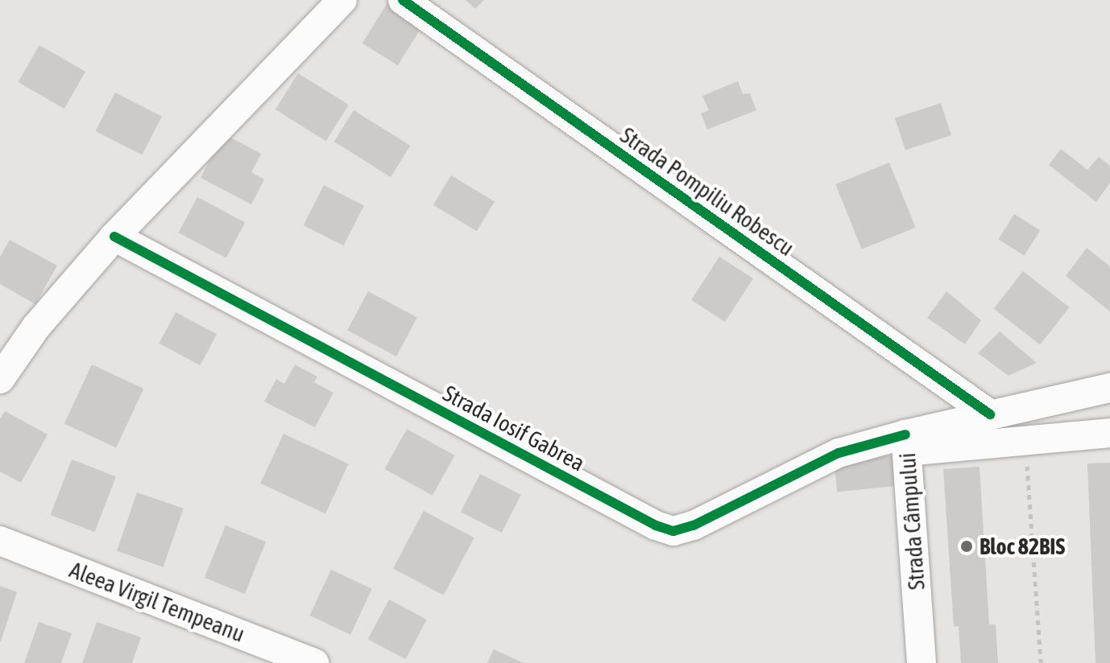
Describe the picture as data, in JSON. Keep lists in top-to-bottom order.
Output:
{
  "streets": {
    "street": [
      "Strada Pompiliu Robescu",
      "Strada Iosif Gabrea",
      "Strada Câmpului",
      "Aleea Virgil Tempeanu"
    ]
  },
  "crossings": [
    ["Strada Pompiliu Robescu", "Strada Câmpului"],
    ["Strada Iosif Gabrea", "Strada Câmpului"]
  ],
  "places": ["Bloc 82BIS"]
}
